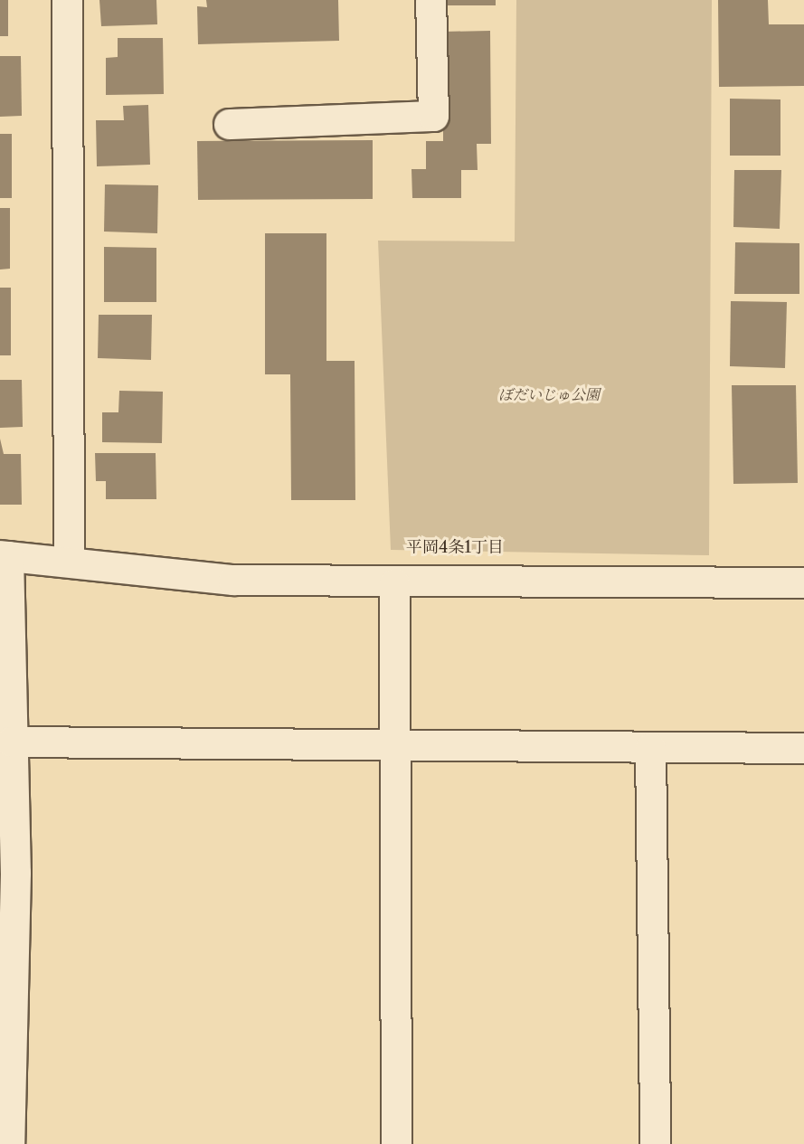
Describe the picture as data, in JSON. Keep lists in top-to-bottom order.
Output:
{
  "districts": ["平岡4条1丁目"],
  "parks": ["ぼだいじゅ公園"]
}
